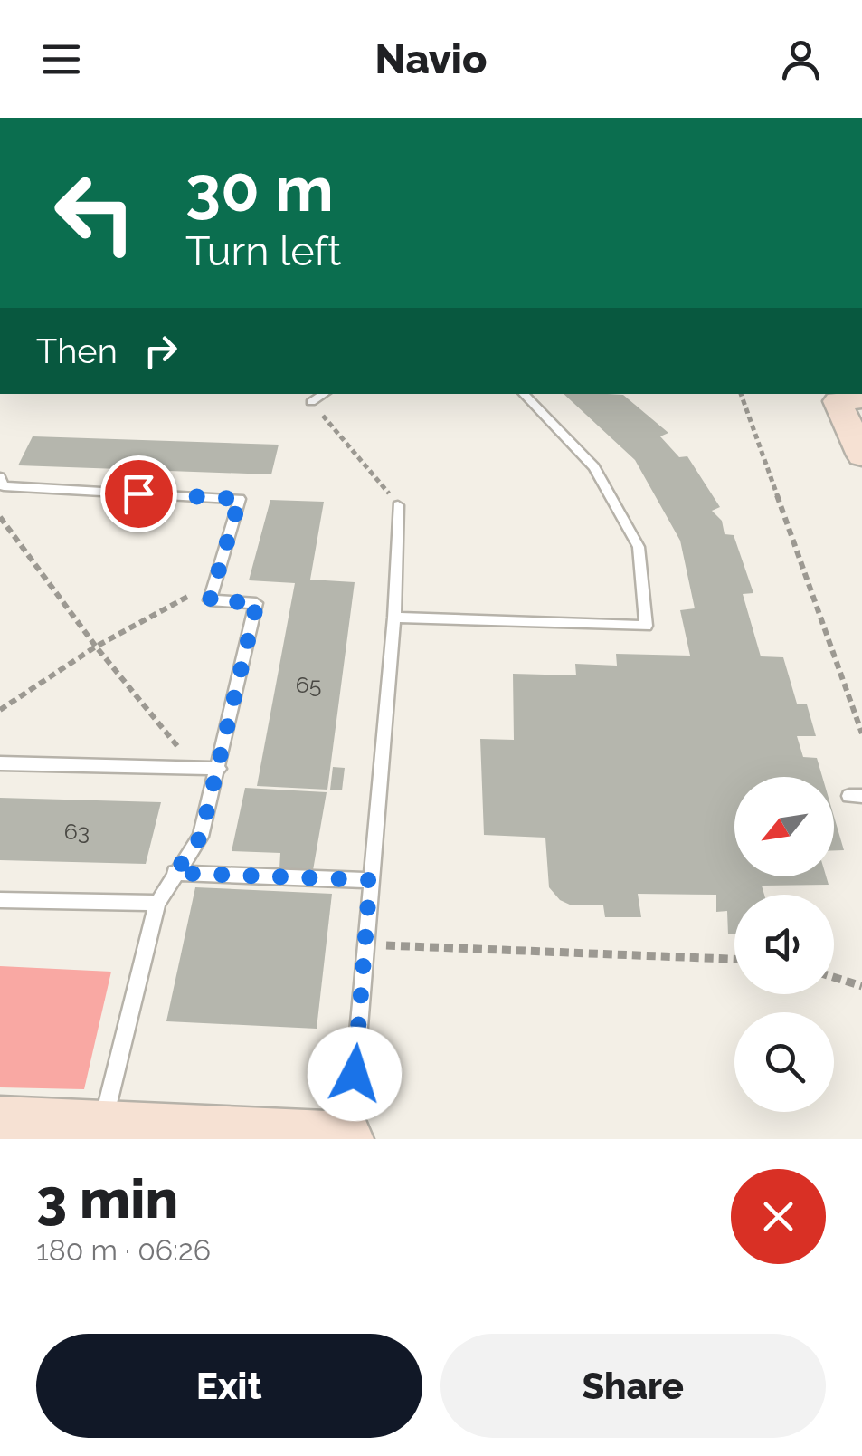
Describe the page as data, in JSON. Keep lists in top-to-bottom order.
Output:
{
  "house_numbers": ["65", "63"],
  "north": "bottom left",
  "page": {
    "header": "Navio",
    "turn": ["30 m", "Turn left"],
    "then": "Then",
    "heading": ["3 min", "180 m · 06:26"],
    "buttons": ["Exit", "Share"]
  }
}
